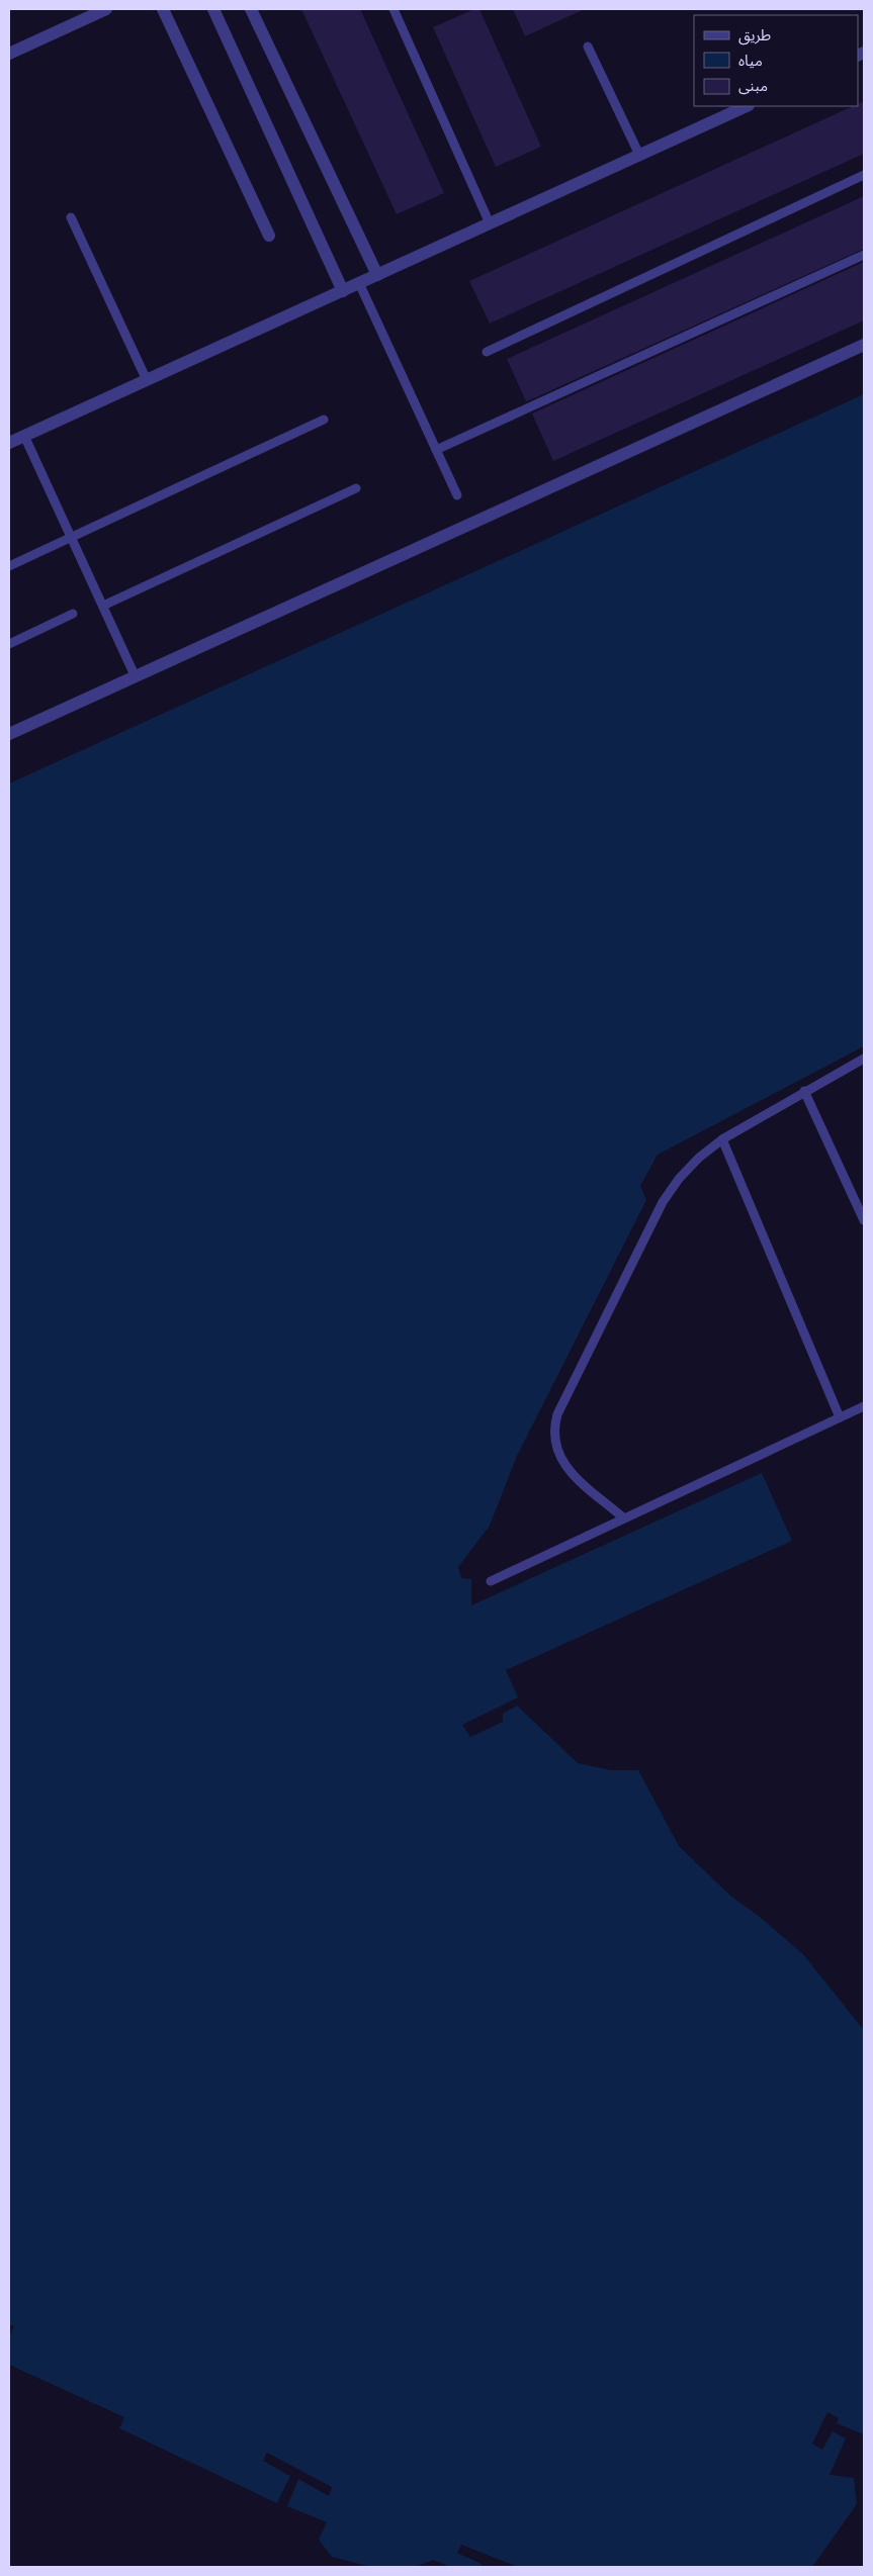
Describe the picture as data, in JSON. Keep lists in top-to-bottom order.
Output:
{
  "legend": ["طريق", "مياه", "مبنى"]
}
